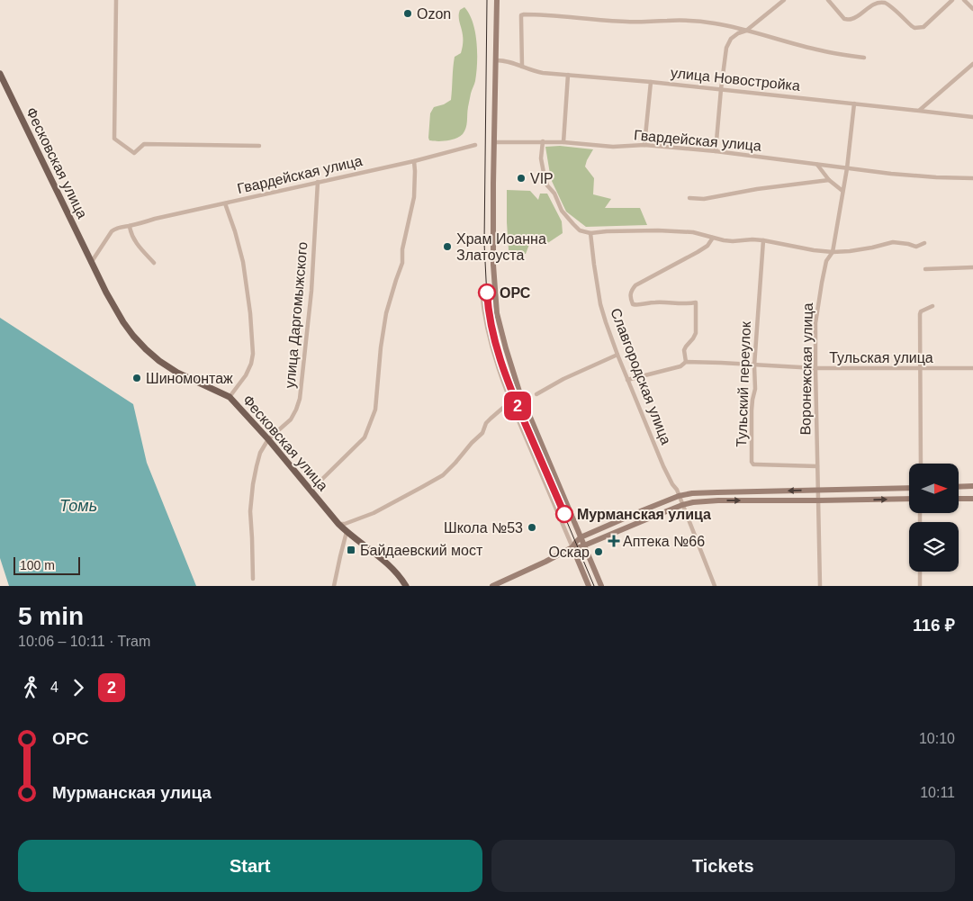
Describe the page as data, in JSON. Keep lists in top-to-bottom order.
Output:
{
  "streets": {
    "main road": ["Фесковская улица"],
    "street": [
      "улица Новостройка",
      "Гвардейская улица",
      "улица Даргомыжского",
      "Тульская улица",
      "Воронежская улица",
      "Славгородская улица",
      "Тульский переулок"
    ]
  },
  "crossings": [
    ["улица Новостройка", "Воронежская улица"],
    ["Гвардейская улица", "улица Даргомыжского"],
    ["Гвардейская улица", "Воронежская улица"],
    ["Фесковская улица", "улица Даргомыжского"],
    ["Тульская улица", "Воронежская улица"],
    ["Тульская улица", "Славгородская улица"],
    ["Тульская улица", "Тульский переулок"],
    ["Воронежская улица", "Тульский переулок"]
  ],
  "water": ["Томь"],
  "places": {
    "other": [
      "Ozon",
      "VIP",
      "Храм Иоанна Златоуста",
      "ОРС",
      "Шиномонтаж",
      "Мурманская улица",
      "Школа №53",
      "Оскар"
    ],
    "health": ["Аптека №66"],
    "transit": ["Байдаевский мост"]
  },
  "lines": ["tram line 2"],
  "scale_bar": "100 m",
  "north": "right",
  "page": {
    "on_map": "2",
    "scale": "100 m",
    "heading": ["5 min", "10:06 – 10:11 · Tram", "116 ₽"],
    "legs": ["4", "2"],
    "list": [
      {
        "name": "ОРС",
        "value": "10:10"
      },
      {
        "name": "Мурманская улица",
        "value": "10:11"
      }
    ],
    "buttons": ["Start", "Tickets"]
  }
}
